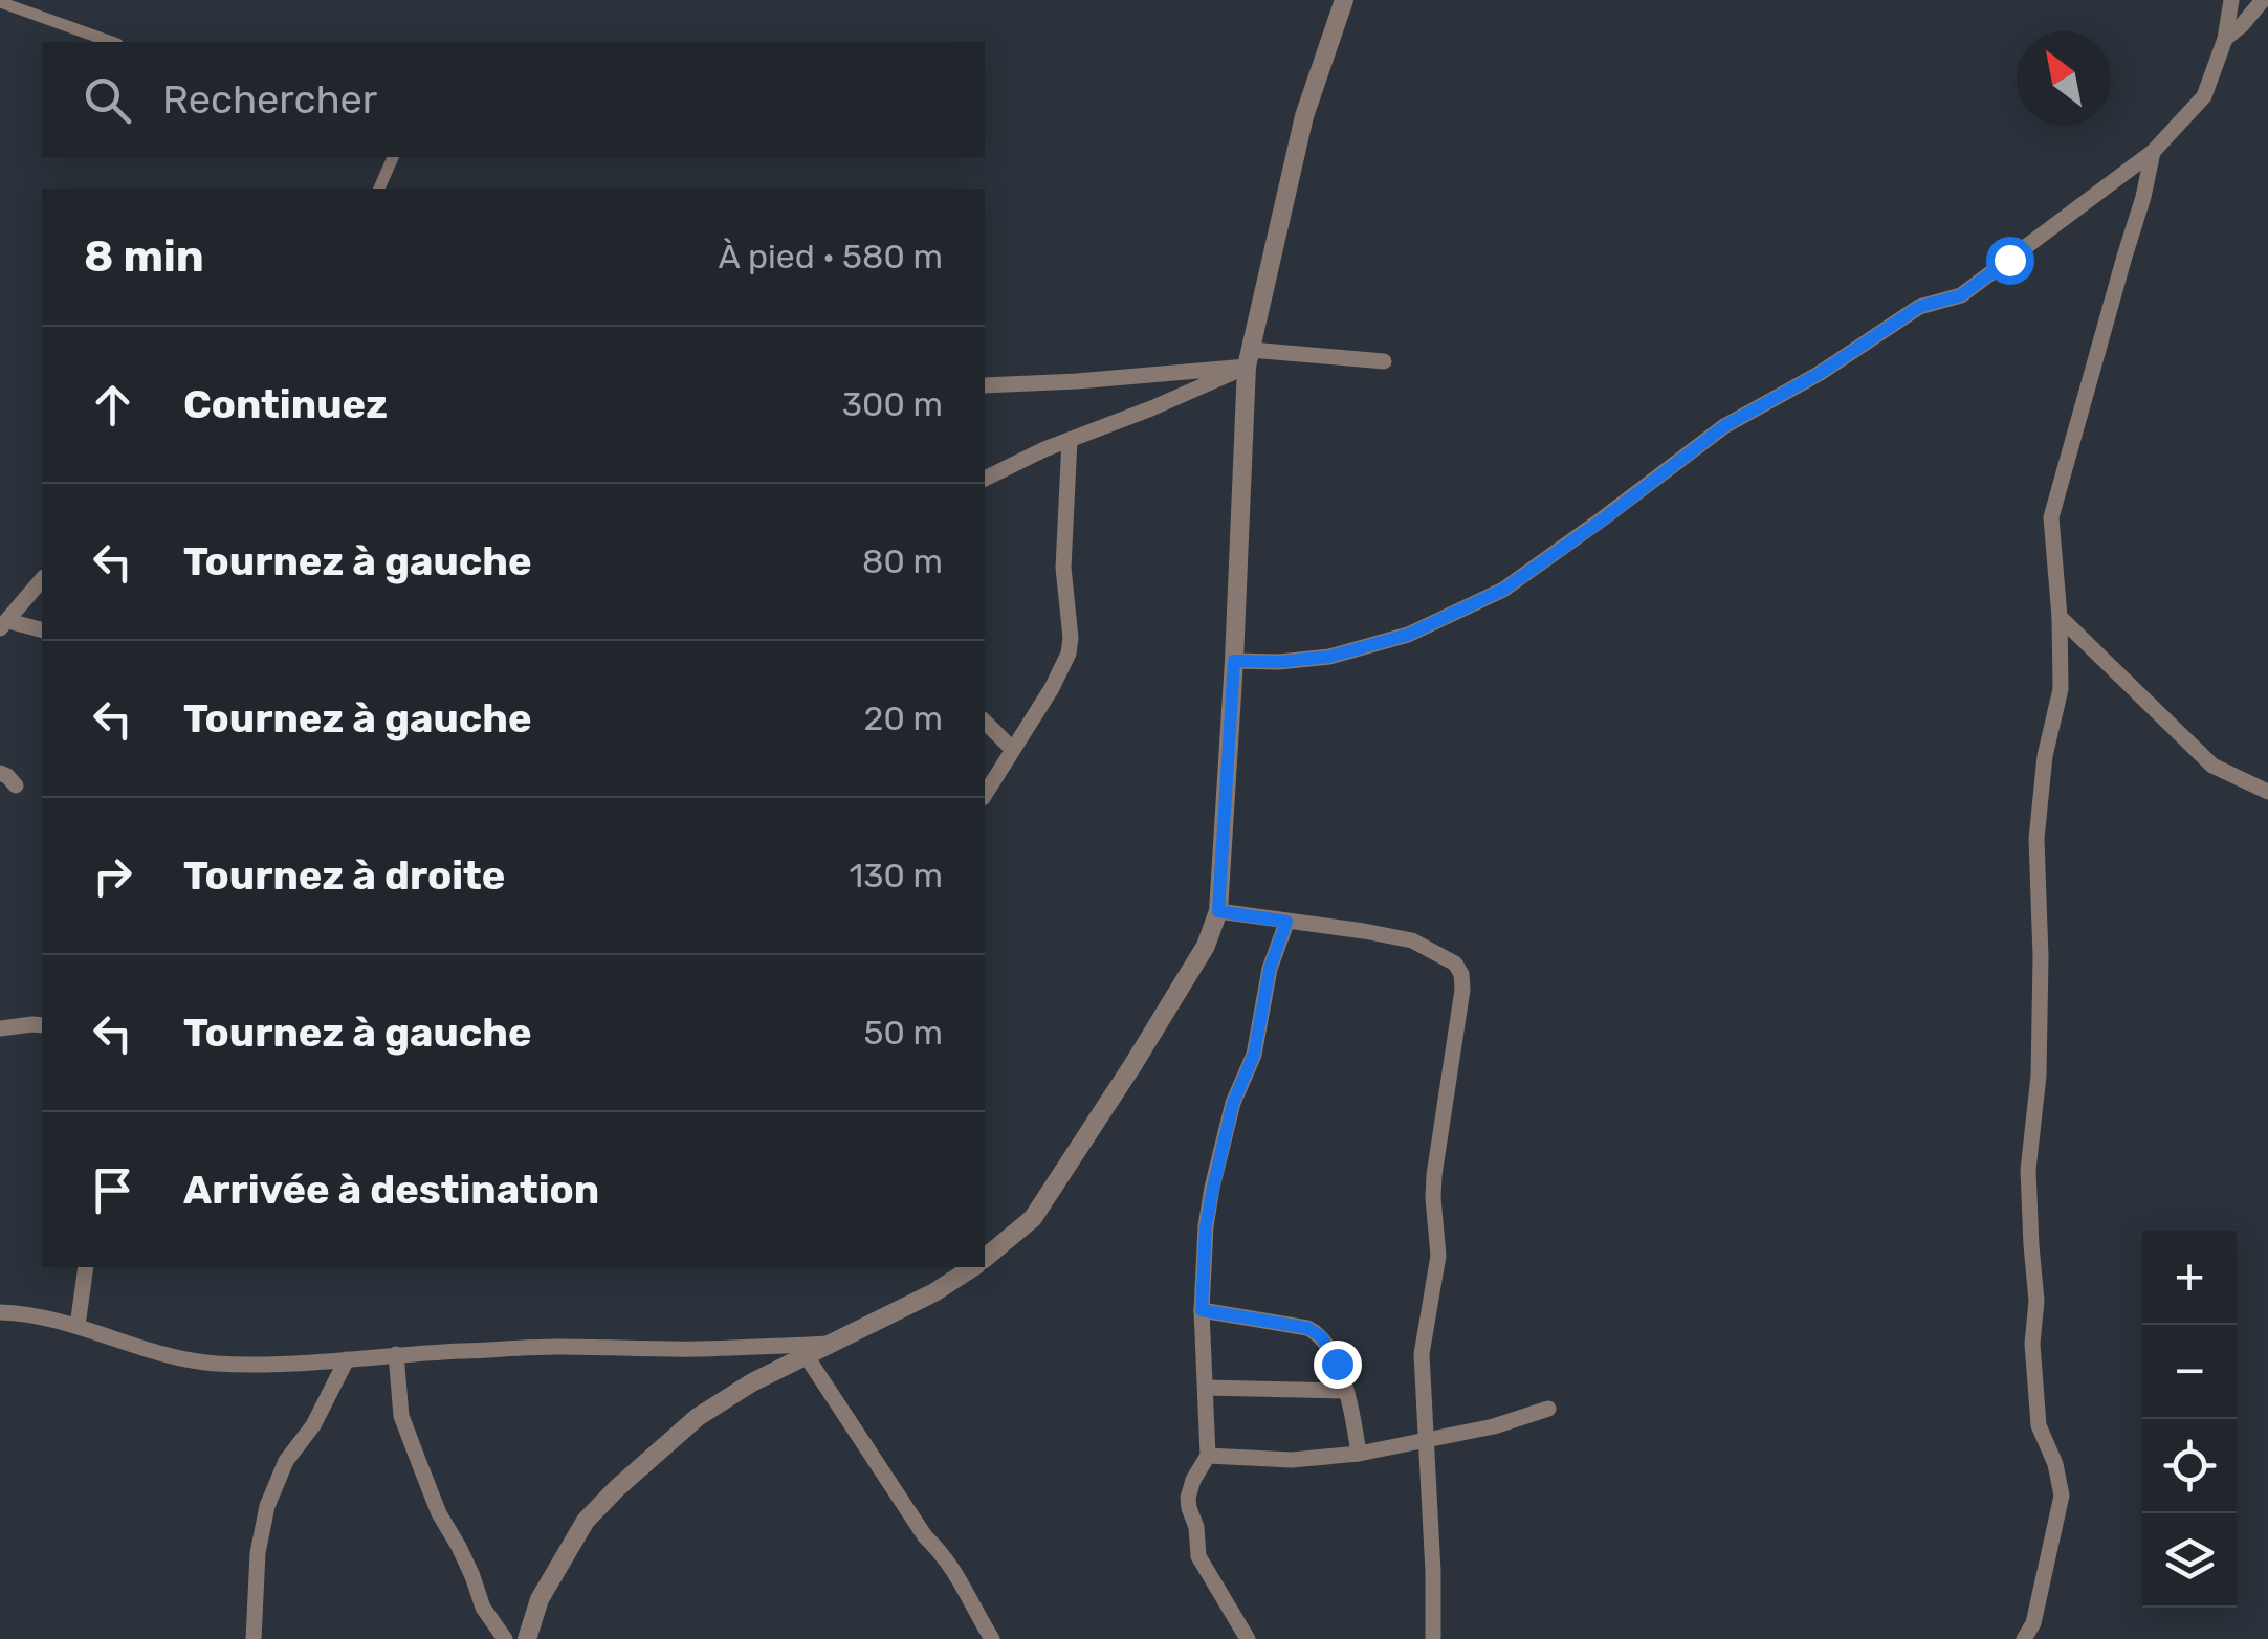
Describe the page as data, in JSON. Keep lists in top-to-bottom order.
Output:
{
  "north": "top left",
  "page": {
    "search": "Rechercher",
    "heading": ["8 min", "À pied · 580 m"],
    "list": [
      ["Continuez", "300 m"],
      ["Tournez à gauche", "80 m"],
      ["Tournez à gauche", "20 m"],
      ["Tournez à droite", "130 m"],
      ["Tournez à gauche", "50 m"],
      "Arrivée à destination"
    ],
    "map_buttons": ["+", "−"]
  }
}
